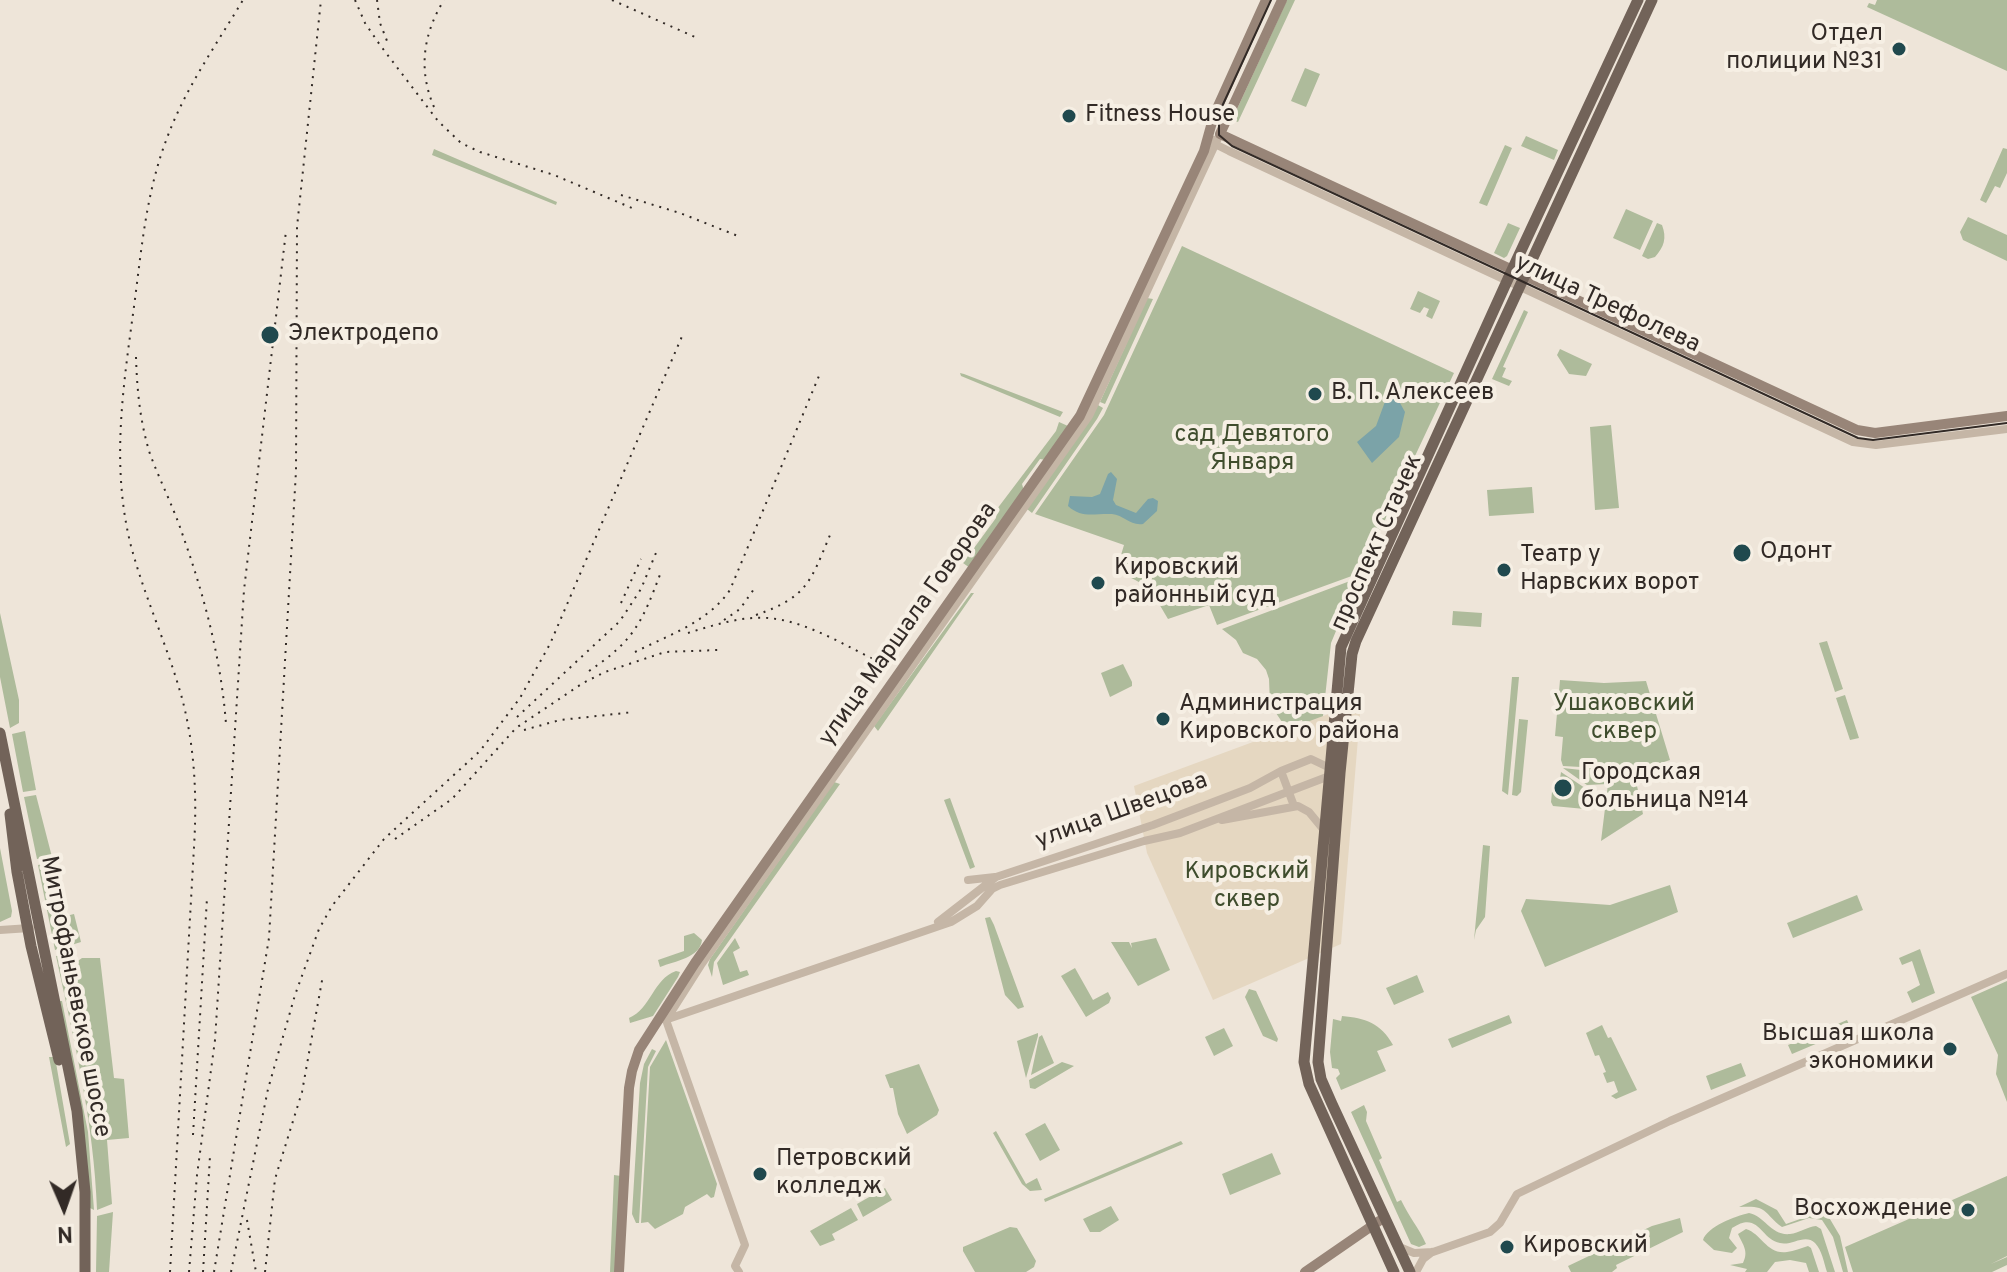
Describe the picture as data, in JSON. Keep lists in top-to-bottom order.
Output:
{
  "streets": {
    "main road": [
      "улица Трефолева",
      "проспект Стачек",
      "улица Маршала Говорова",
      "Митрофаньевское шоссе"
    ],
    "street": ["улица Швецова"]
  },
  "crossings": [
    ["улица Трефолева", "проспект Стачек"],
    ["улица Трефолева", "улица Маршала Говорова"],
    ["проспект Стачек", "улица Швецова"],
    ["улица Маршала Говорова", "улица Швецова"]
  ],
  "parks": ["сад Девятого Января", "Ушаковский сквер", "Кировский сквер"],
  "places": [
    "Отдел полиции №31",
    "Fitness House",
    "Электродепо",
    "В. П. Алексеев",
    "Одонт",
    "Театр у Нарвских ворот",
    "Кировский районный суд",
    "Администрация Кировского района",
    "Городская больница №14",
    "Высшая школа экономики",
    "Петровский колледж",
    "Восхождение",
    "Кировский"
  ],
  "north": "bottom"
}
